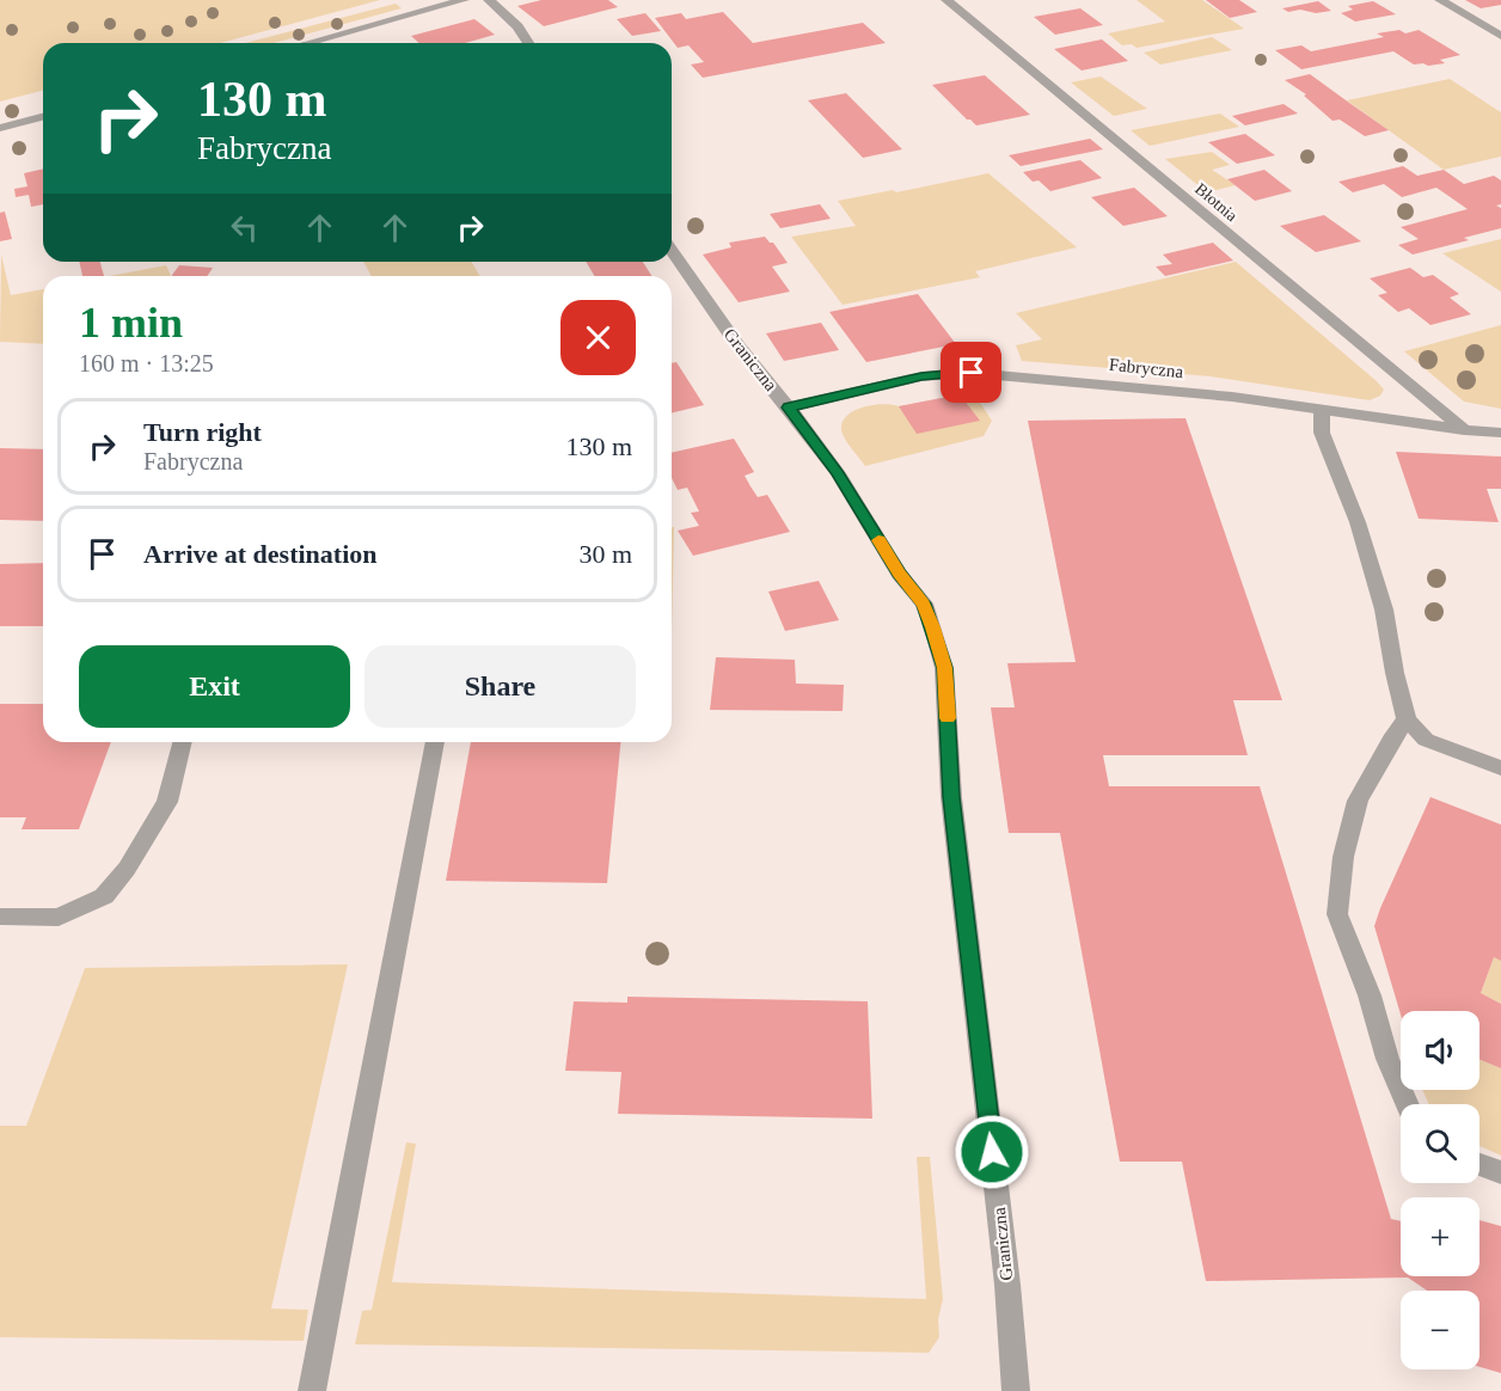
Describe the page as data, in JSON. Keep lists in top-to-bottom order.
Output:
{
  "streets": {
    "street": ["Błotnia", "Graniczna", "Fabryczna"]
  },
  "crossings": [
    ["Błotnia", "Fabryczna"],
    ["Graniczna", "Fabryczna"]
  ],
  "page": {
    "turn": ["130 m", "Fabryczna"],
    "heading": ["1 min", "160 m · 13:25"],
    "list": [
      {
        "name": "Turn right",
        "note": "Fabryczna",
        "value": "130 m"
      },
      {
        "name": "Arrive at destination",
        "value": "30 m"
      }
    ],
    "buttons": ["Exit", "Share"],
    "map_buttons": ["+", "−"]
  }
}
